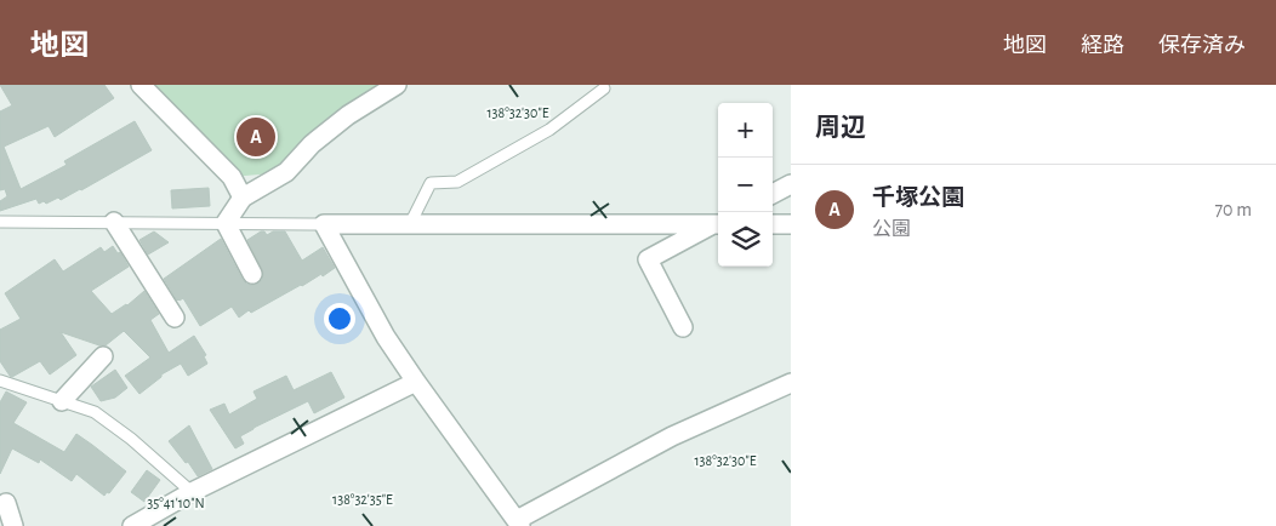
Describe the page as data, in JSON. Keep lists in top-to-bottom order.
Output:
{
  "page": {
    "header": "地図",
    "nav": ["地図", "経路", "保存済み"],
    "heading": "周辺",
    "map_buttons": ["+", "−"],
    "pins": "A",
    "list": [
      {
        "mark": "A",
        "name": "千塚公園",
        "note": "公園",
        "value": "70 m"
      }
    ]
  },
  "coordinates": ["138°32'30\"E", "138°32'35\"E", "35°41'10\"N"]
}
